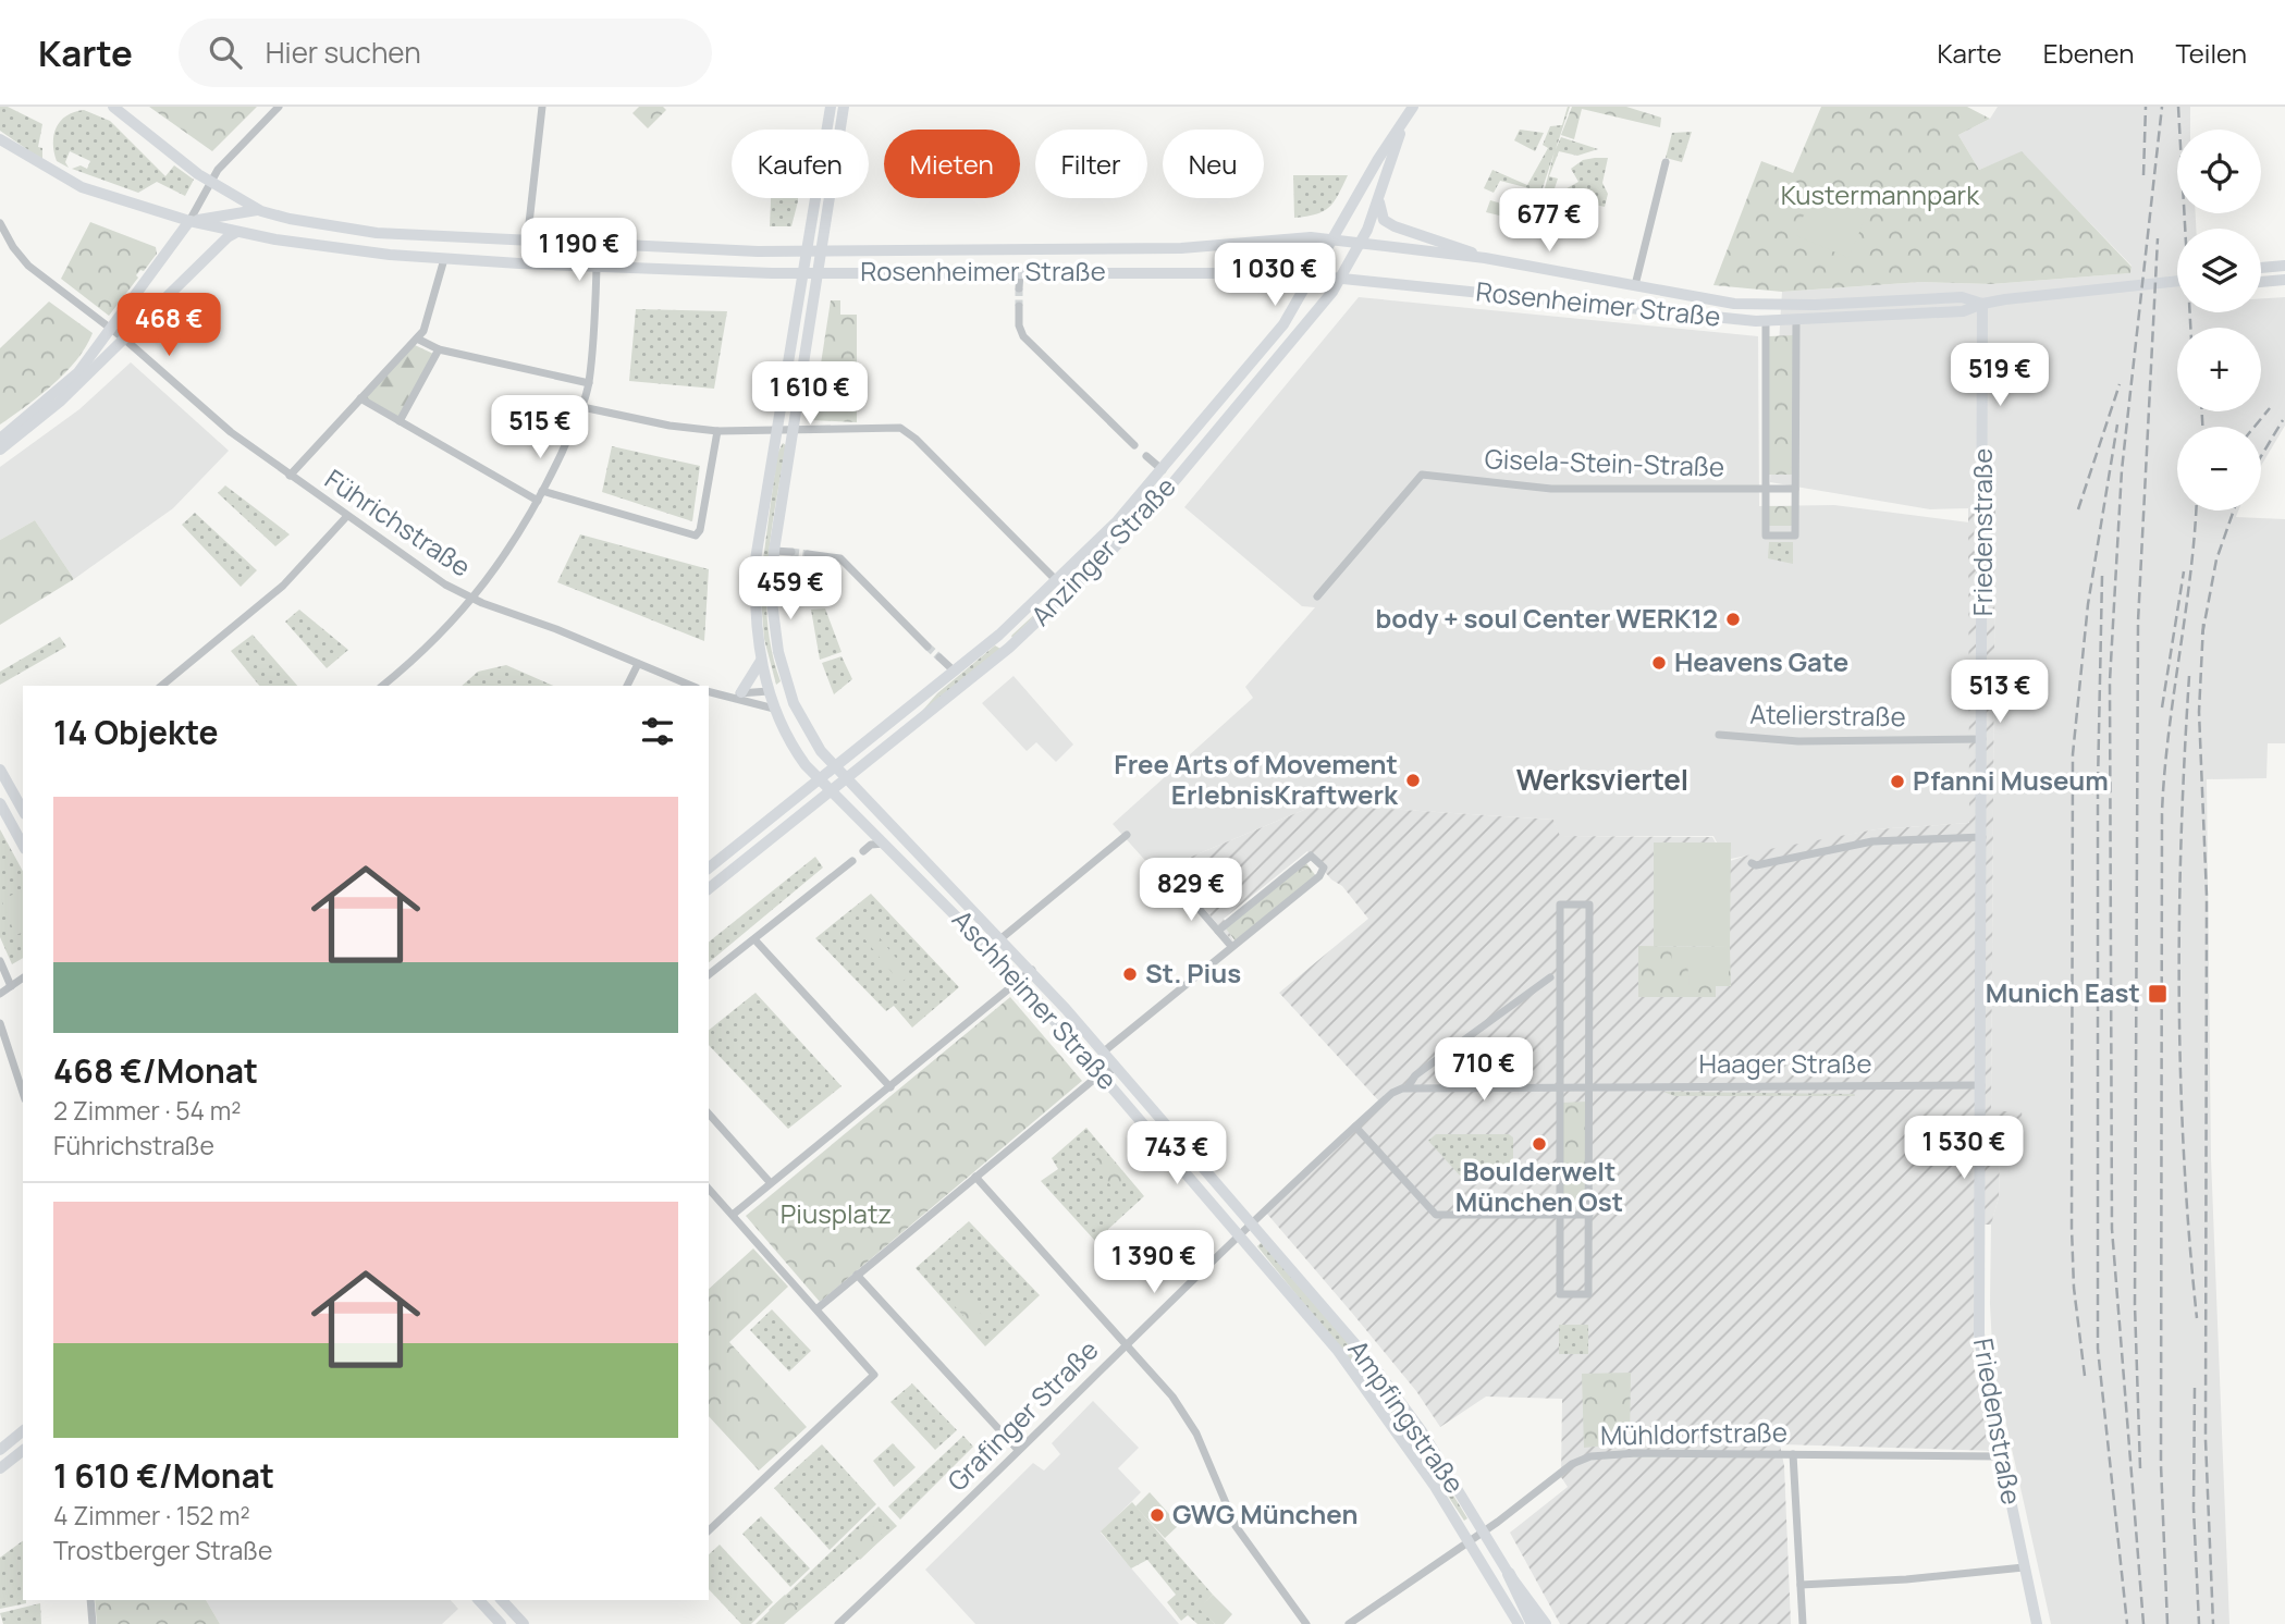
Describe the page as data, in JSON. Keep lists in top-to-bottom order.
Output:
{
  "streets": {
    "main road": [
      "Rosenheimer Straße",
      "Friedenstraße",
      "Anzinger Straße",
      "Aschheimer Straße",
      "Ampfingstraße"
    ],
    "street": [
      "Gisela-Stein-Straße",
      "Führichstraße",
      "Atelierstraße",
      "Haager Straße",
      "Grafinger Straße",
      "Mühldorfstraße"
    ]
  },
  "crossings": [
    ["Rosenheimer Straße", "Friedenstraße"],
    ["Rosenheimer Straße", "Anzinger Straße"],
    ["Rosenheimer Straße", "Aschheimer Straße"],
    ["Friedenstraße", "Atelierstraße"],
    ["Friedenstraße", "Haager Straße"],
    ["Friedenstraße", "Mühldorfstraße"],
    ["Anzinger Straße", "Aschheimer Straße"],
    ["Aschheimer Straße", "Grafinger Straße"],
    ["Aschheimer Straße", "Ampfingstraße"],
    ["Grafinger Straße", "Ampfingstraße"],
    ["Ampfingstraße", "Mühldorfstraße"]
  ],
  "districts": ["Werksviertel"],
  "parks": ["Kustermannpark", "Piusplatz"],
  "places": {
    "other": [
      "body + soul Center WERK12",
      "Heavens Gate",
      "Free Arts of Movement ErlebnisKraftwerk",
      "Pfanni Museum",
      "St. Pius",
      "Boulderwelt München Ost",
      "GWG München"
    ],
    "transit": ["Munich East"]
  },
  "page": {
    "header": "Karte",
    "search": "Hier suchen",
    "nav": ["Karte", "Ebenen", "Teilen"],
    "map_buttons": ["+", "−"],
    "chip": [
      "Kaufen",
      "Mieten",
      "Filter",
      "Neu"
    ],
    "price": [
      "677 €",
      "1 190 €",
      "1 030 €",
      "468 €",
      "519 €",
      "1 610 €",
      "515 €",
      "459 €",
      "513 €",
      "829 €",
      "710 €",
      "1 530 €",
      "743 €",
      "1 390 €"
    ],
    "heading": "14 Objekte",
    "list": [
      {
        "name": "468 €/Monat",
        "note": "2 Zimmer · 54 m² · Führichstraße"
      },
      {
        "name": "1 610 €/Monat",
        "note": "4 Zimmer · 152 m² · Trostberger Straße"
      }
    ]
  }
}
